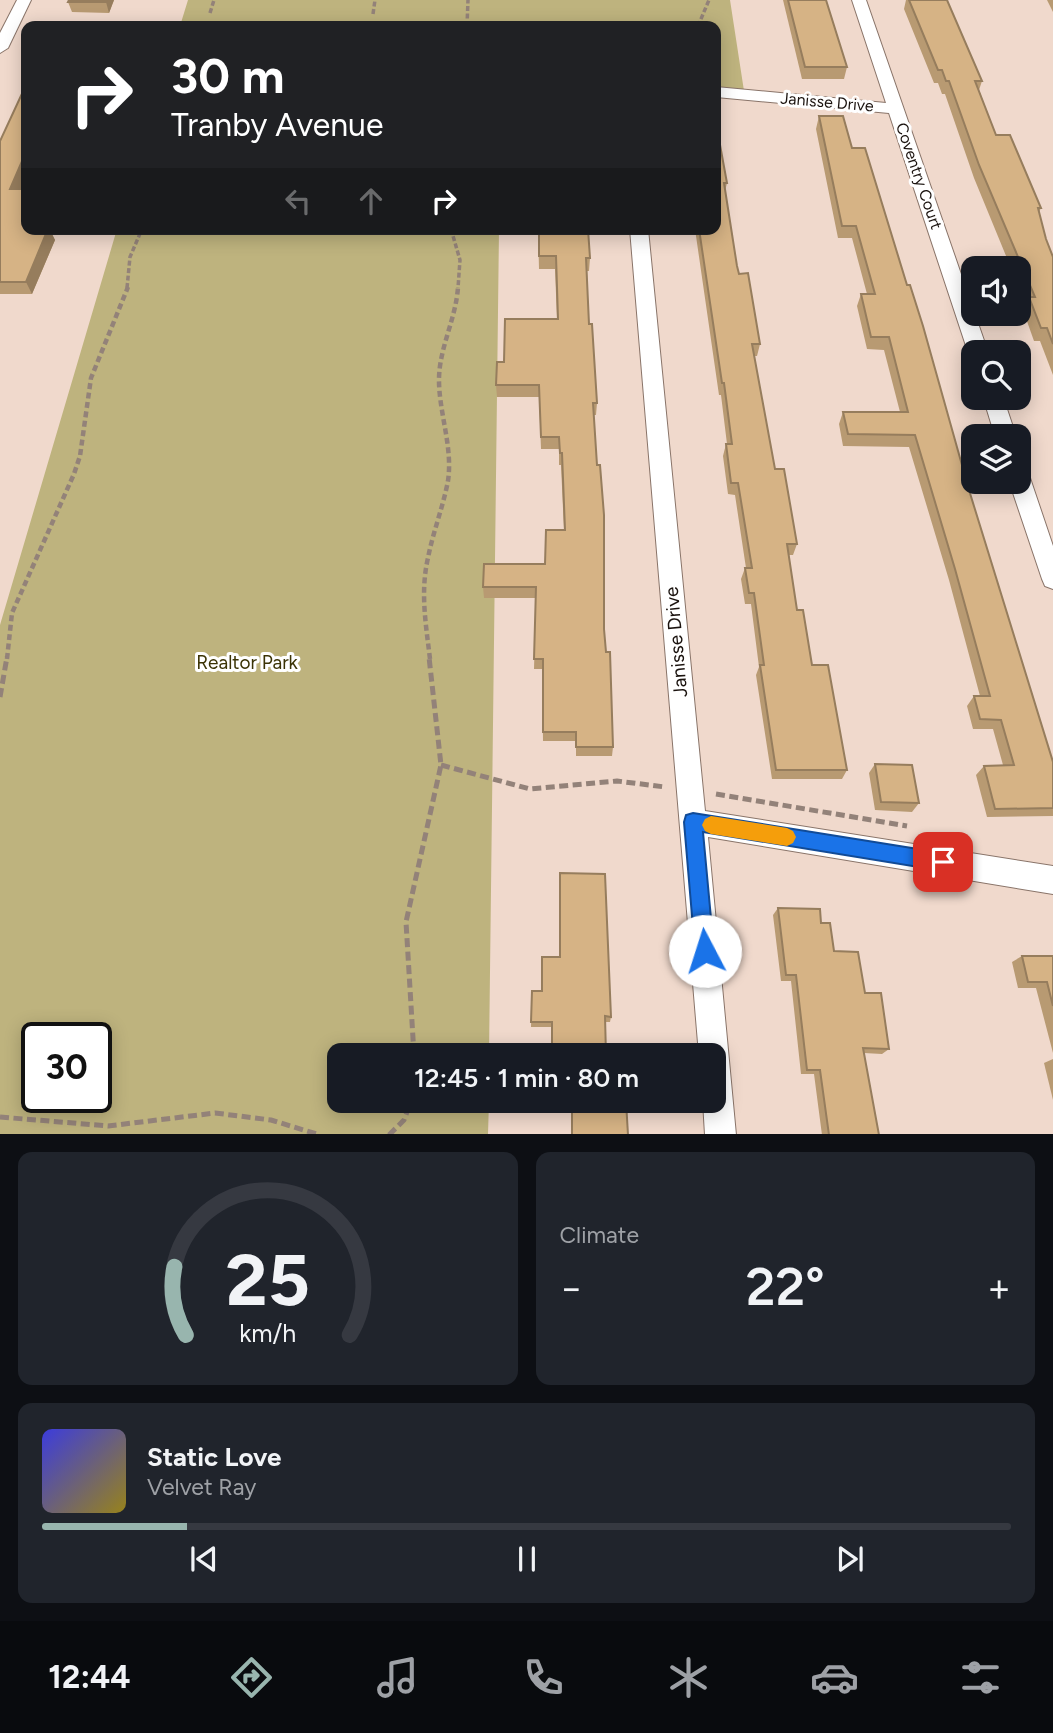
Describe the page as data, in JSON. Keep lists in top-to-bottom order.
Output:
{
  "streets": {
    "street": ["Janisse Drive", "Coventry Court"]
  },
  "crossings": [
    ["Janisse Drive", "Coventry Court"]
  ],
  "parks": ["Realtor Park"],
  "page": {
    "turn": ["30 m", "Tranby Avenue"],
    "limit": "30",
    "trip": "12:45 · 1 min · 80 m",
    "tile": "Climate",
    "heat": ["−", "22°", "+"],
    "song": ["Static Love", "Velvet Ray"],
    "tabs": "12:44",
    "gauge": ["25", "km/h"]
  }
}
